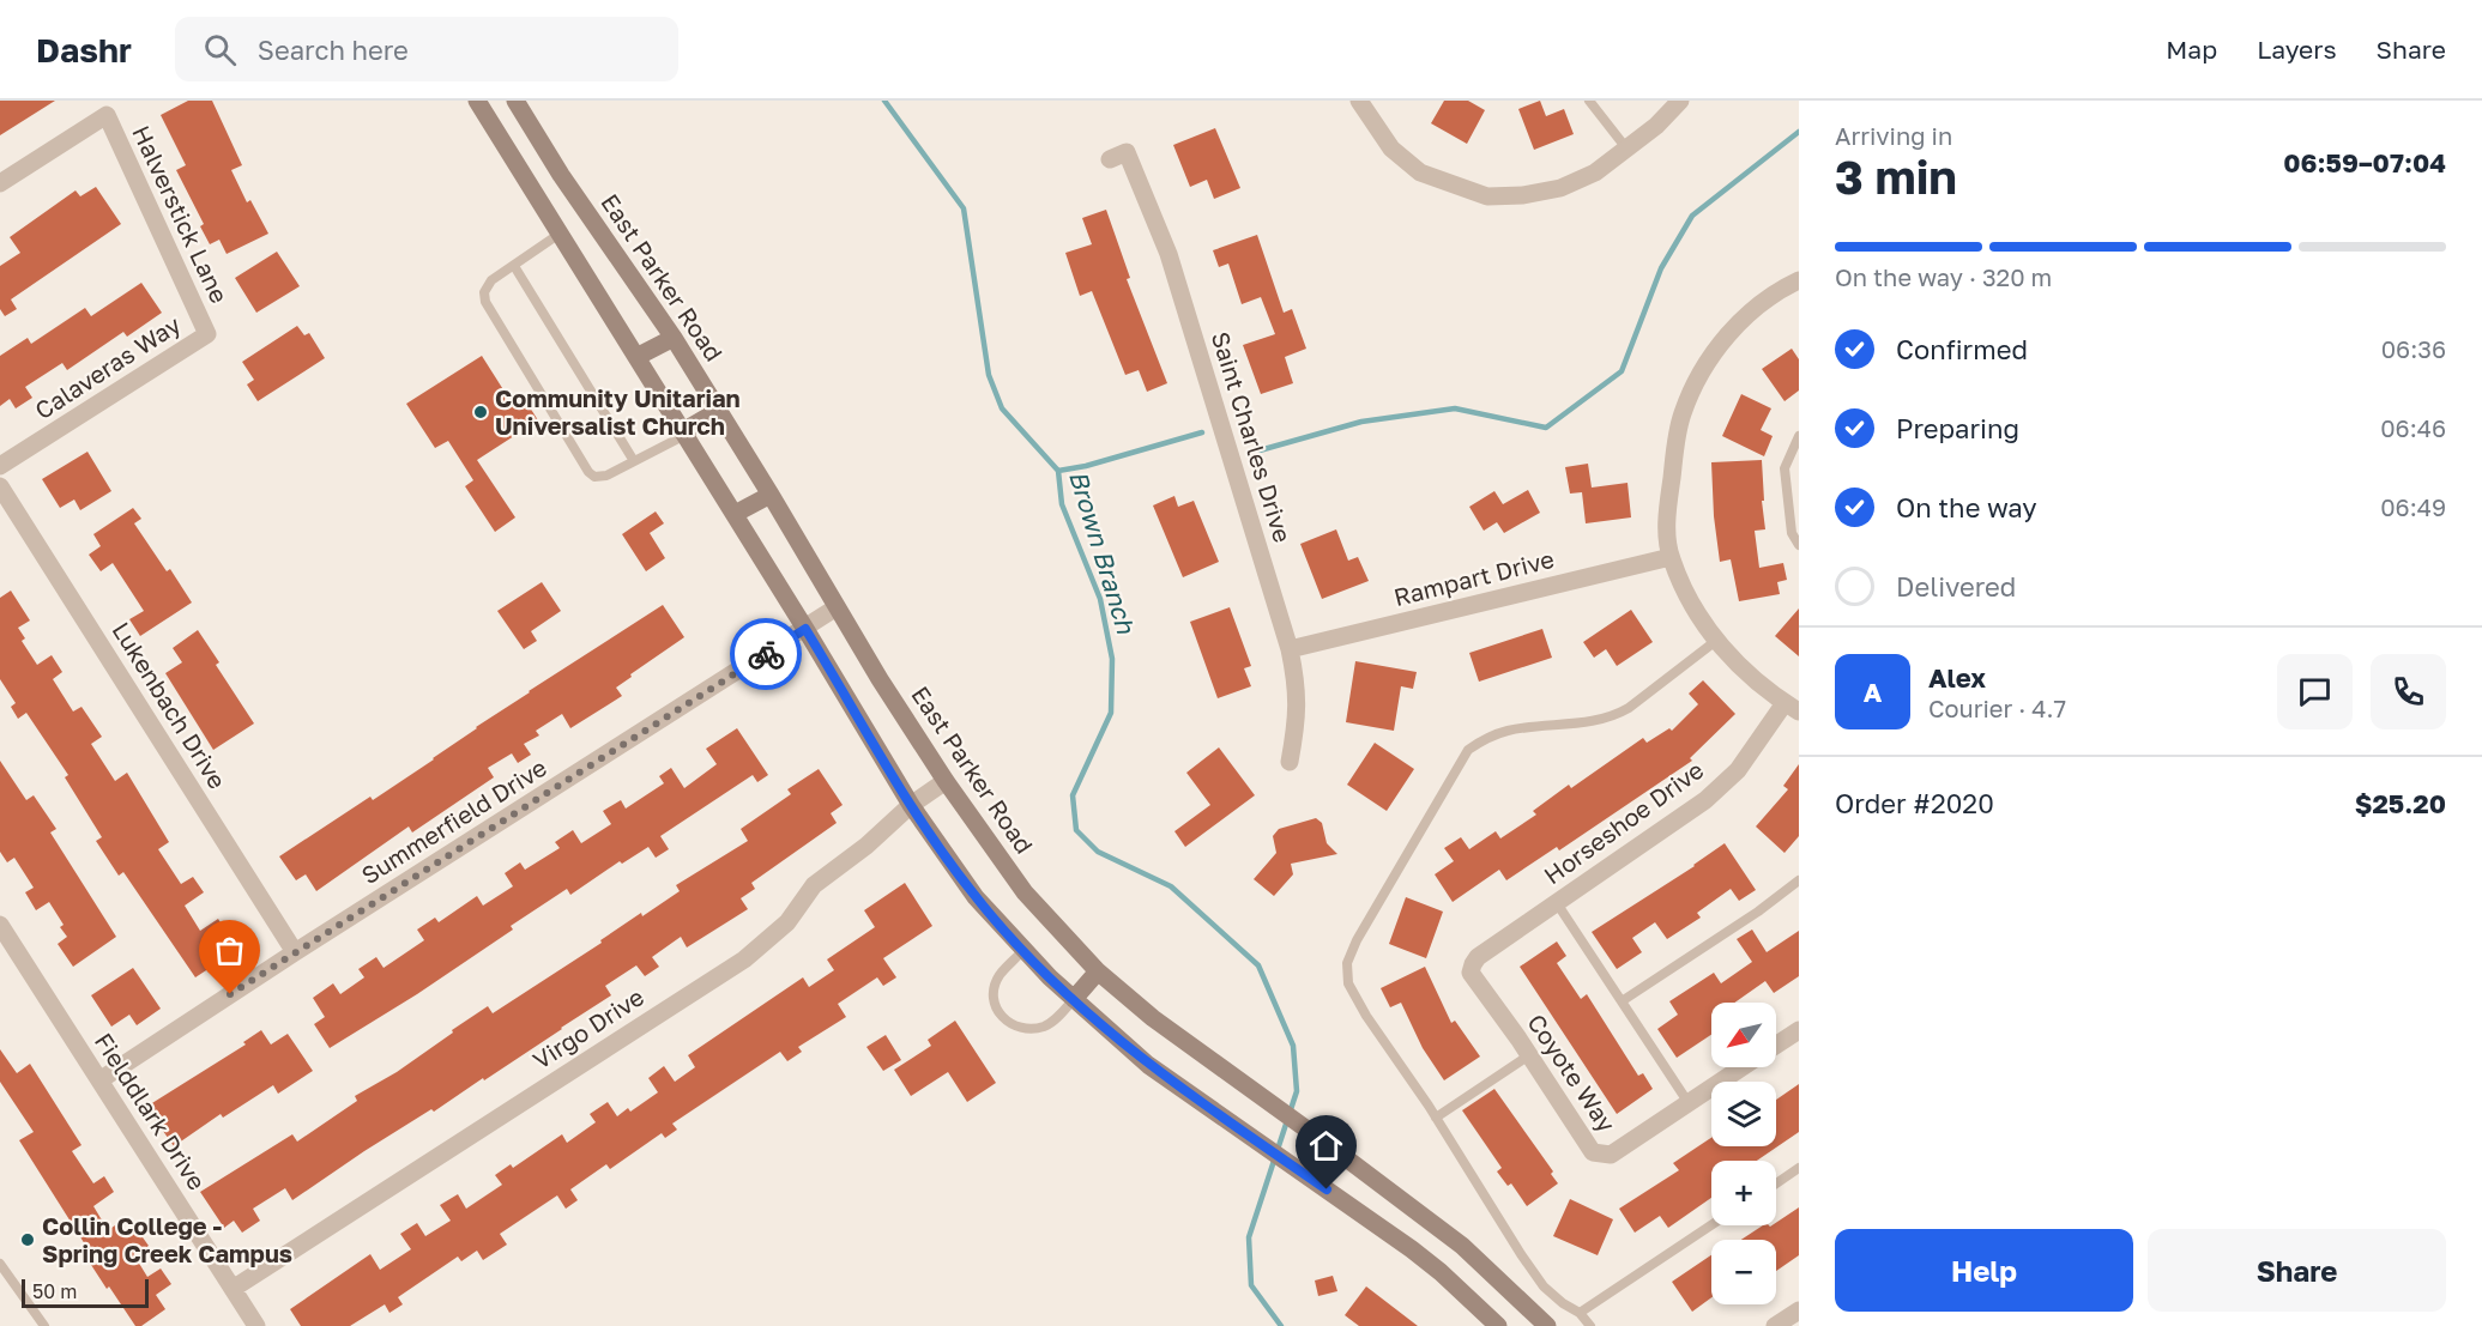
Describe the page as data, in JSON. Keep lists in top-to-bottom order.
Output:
{
  "streets": {
    "main road": ["East Parker Road"],
    "street": [
      "Halverstick Lane",
      "Calaveras Way",
      "Saint Charles Drive",
      "Rampart Drive",
      "Lukenbach Drive",
      "Summerfield Drive",
      "Horseshoe Drive",
      "Virgo Drive",
      "Coyote Way",
      "Fielddlark Drive"
    ]
  },
  "crossings": [
    ["Halverstick Lane", "Calaveras Way"],
    ["East Parker Road", "Summerfield Drive"],
    ["East Parker Road", "Virgo Drive"],
    ["Saint Charles Drive", "Rampart Drive"],
    ["Lukenbach Drive", "Summerfield Drive"],
    ["Summerfield Drive", "Fielddlark Drive"],
    ["Horseshoe Drive", "Coyote Way"],
    ["Virgo Drive", "Fielddlark Drive"]
  ],
  "water": ["Brown Branch"],
  "places": ["Community Unitarian Universalist Church", "Collin College - Spring Creek Campus"],
  "scale_bar": "50 m",
  "north": "bottom left",
  "page": {
    "header": "Dashr",
    "search": "Search here",
    "nav": ["Map", "Layers", "Share"],
    "heading": ["3 min", "Arriving in", "06:59–07:04"],
    "panel": [
      "Alex",
      "Courier · 4.7",
      "Order #2020",
      "$25.20"
    ],
    "bar": "On the way · 320 m",
    "list": [
      ["Confirmed", "06:36"],
      ["Preparing", "06:46"],
      ["On the way", "06:49"],
      "Delivered"
    ],
    "round": "A",
    "map_buttons": ["+", "−"],
    "buttons": ["Help", "Share"],
    "scale": "50 m"
  }
}
